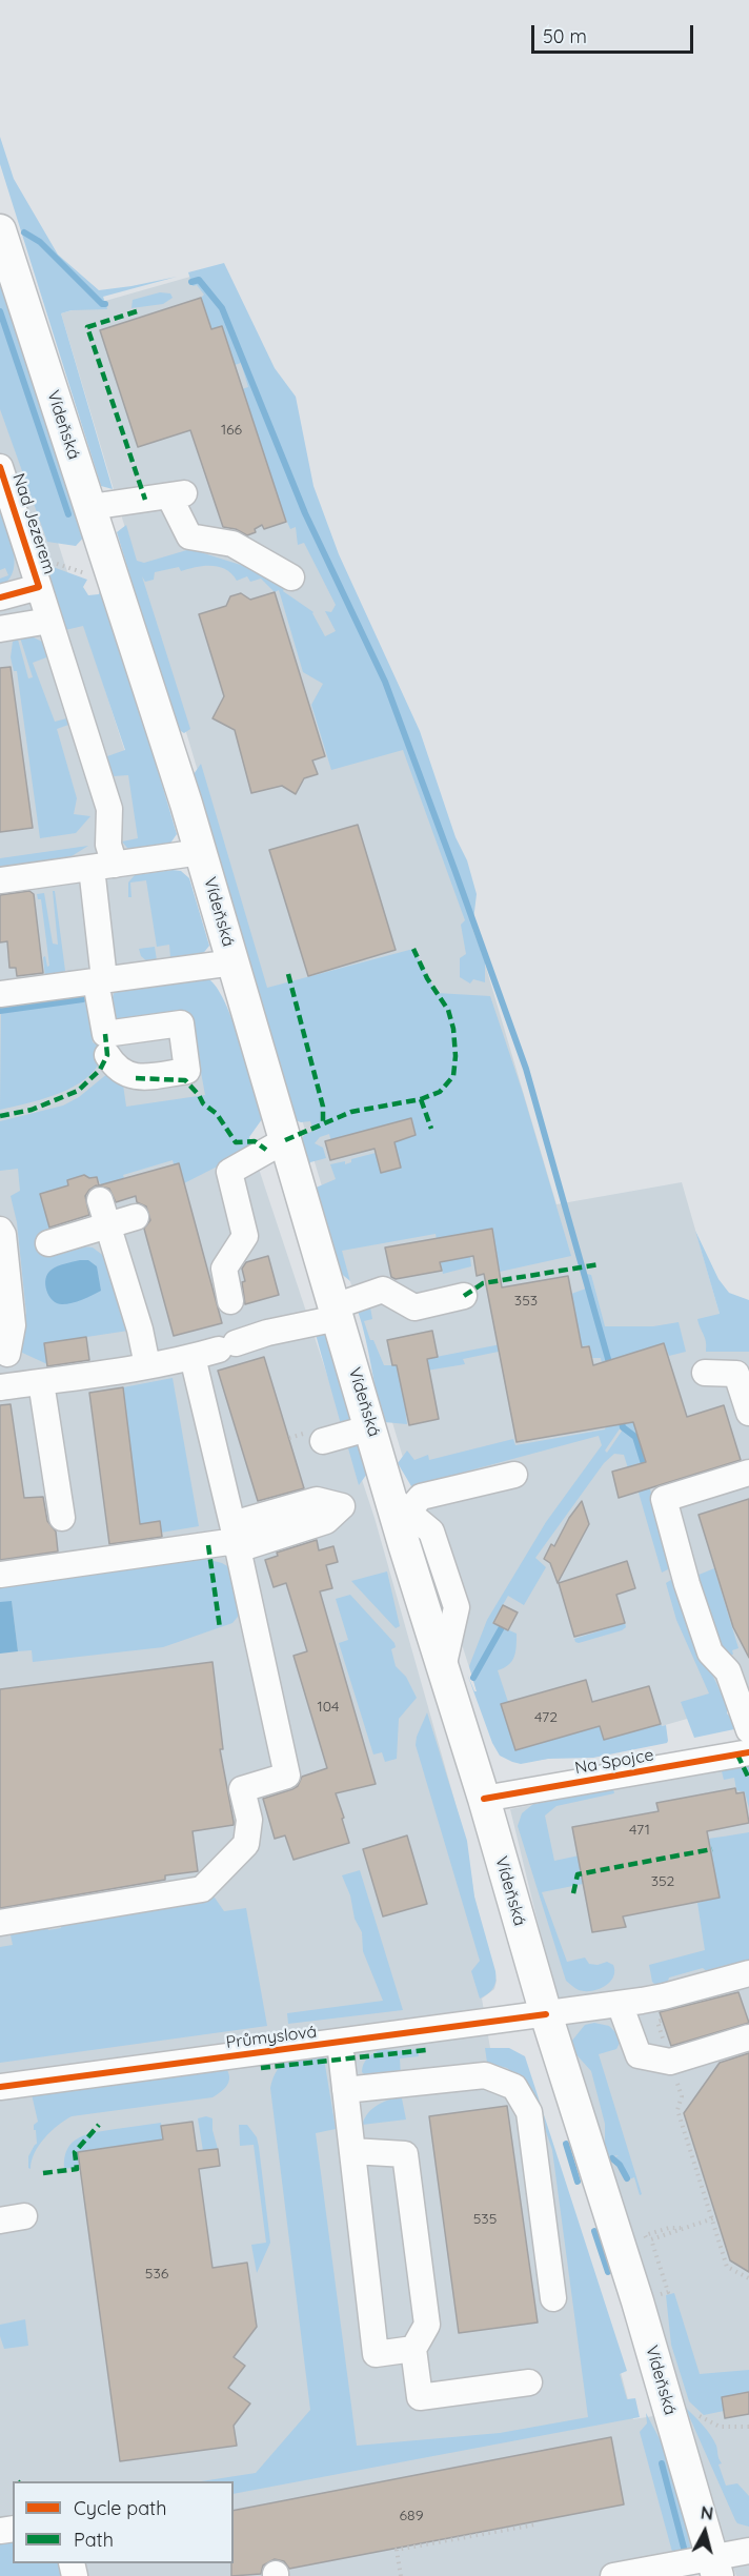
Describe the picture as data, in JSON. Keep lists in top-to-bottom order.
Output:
{
  "streets": {
    "main road": ["Vídeňská"],
    "street": ["Nad Jezerem", "Na Spojce", "Průmyslová"]
  },
  "crossings": [
    ["Vídeňská", "Na Spojce"],
    ["Vídeňská", "Průmyslová"]
  ],
  "house_numbers": [
    "166",
    "353",
    "104",
    "472",
    "471",
    "352",
    "535",
    "536",
    "689"
  ],
  "legend": ["Cycle path", "Path"],
  "scale_bar": "50 m",
  "north": "top"
}
